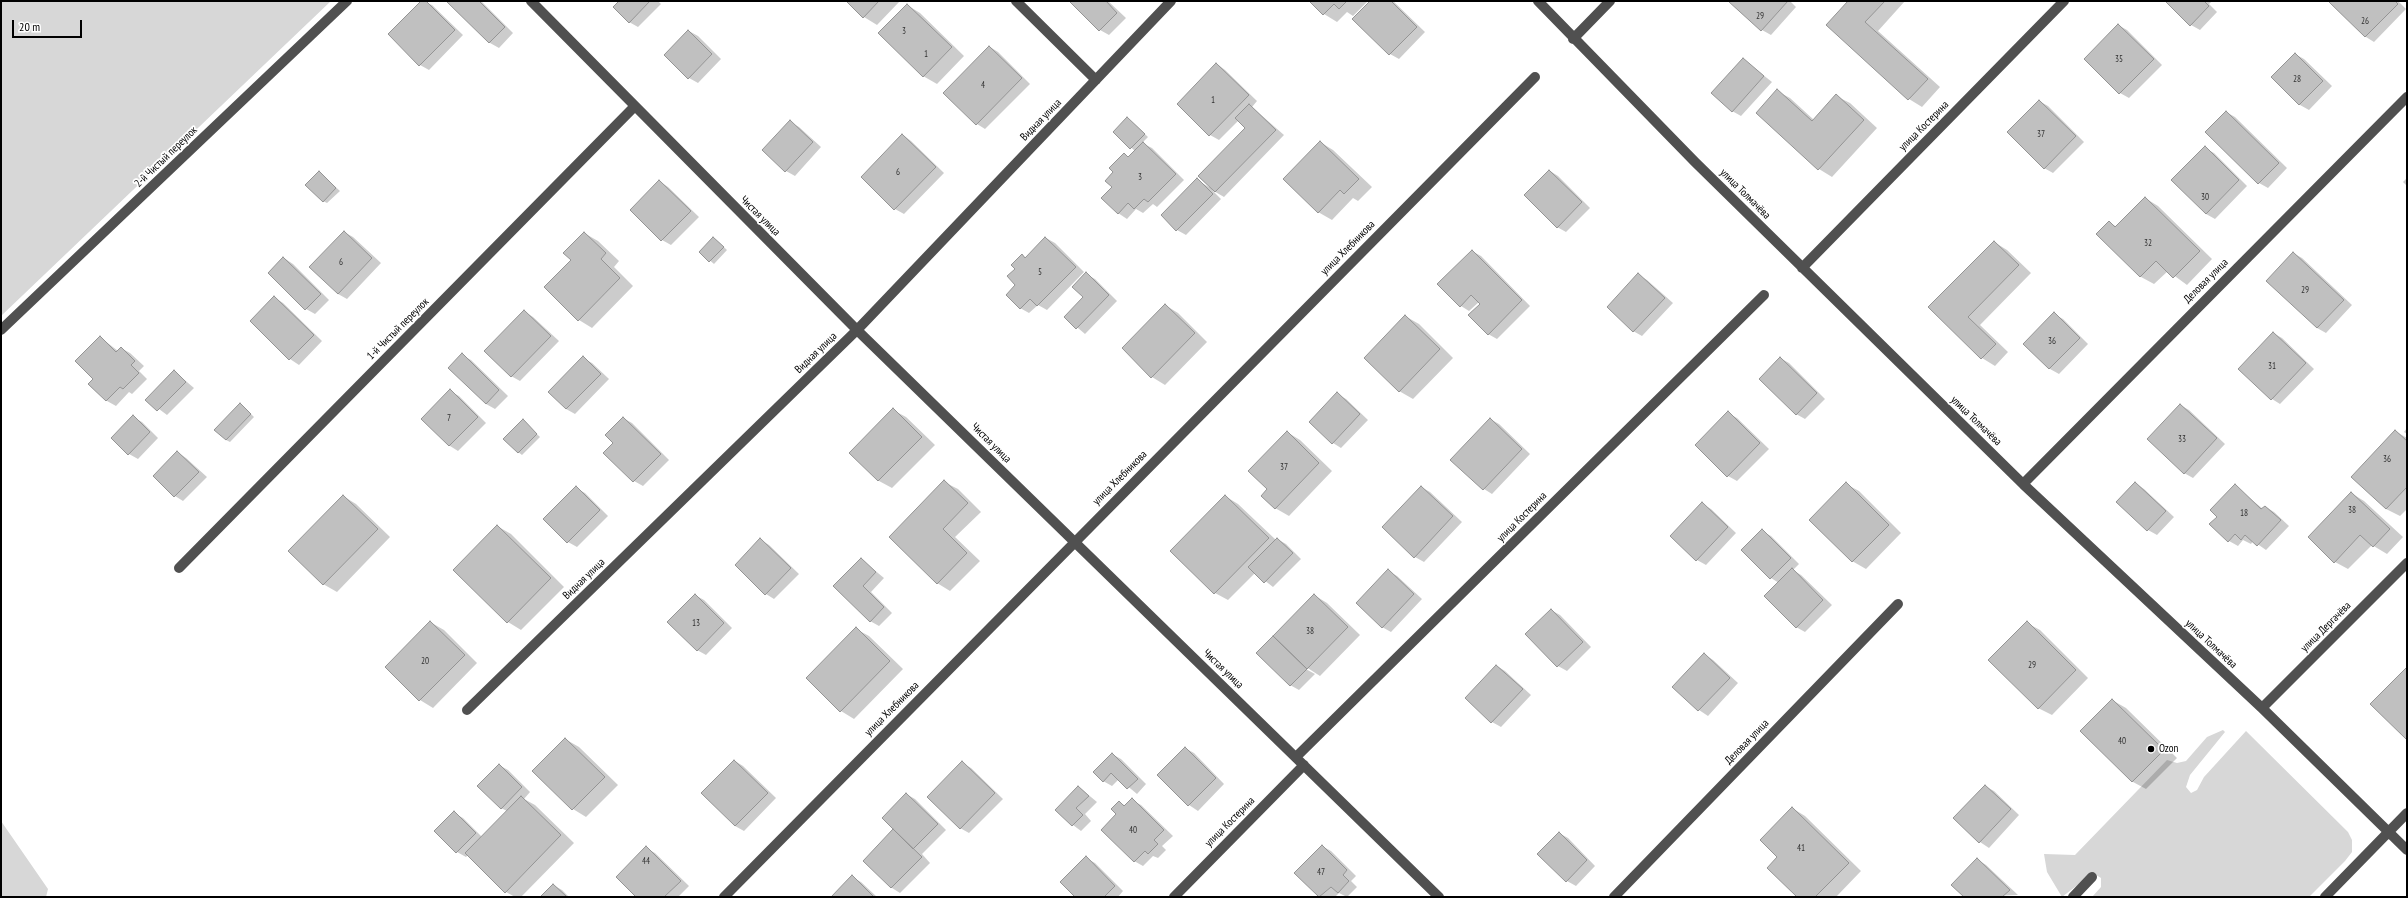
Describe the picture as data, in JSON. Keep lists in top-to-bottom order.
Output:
{
  "streets": {
    "street": [
      "Видная улица",
      "улица Костерина",
      "2-й Чистый переулок",
      "улица Толмачёва",
      "Чистая улица",
      "улица Хлебникова",
      "Деловая улица",
      "1-й Чистый переулок",
      "улица Дергачёва"
    ]
  },
  "crossings": [
    ["Видная улица", "Чистая улица"],
    ["улица Костерина", "улица Толмачёва"],
    ["улица Костерина", "Чистая улица"],
    ["улица Толмачёва", "Деловая улица"],
    ["улица Толмачёва", "улица Дергачёва"],
    ["Чистая улица", "улица Хлебникова"],
    ["Чистая улица", "1-й Чистый переулок"]
  ],
  "places": ["Ozon"],
  "house_numbers": [
    "29",
    "26",
    "3",
    "1",
    "35",
    "28",
    "4",
    "1",
    "37",
    "6",
    "3",
    "30",
    "32",
    "6",
    "5",
    "29",
    "36",
    "31",
    "7",
    "33",
    "36",
    "37",
    "38",
    "18",
    "13",
    "38",
    "20",
    "29",
    "40",
    "40",
    "41",
    "44",
    "47"
  ],
  "scale_bar": "20 m"
}
